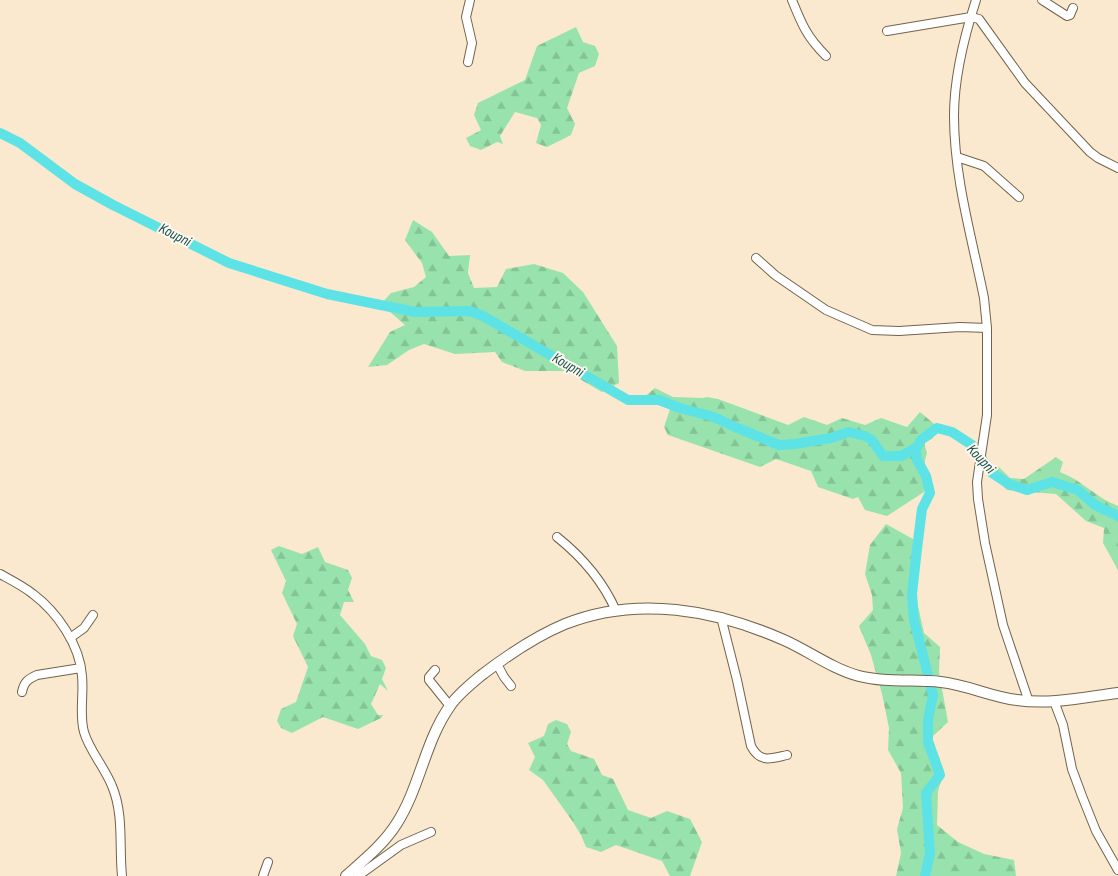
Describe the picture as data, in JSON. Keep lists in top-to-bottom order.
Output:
{
  "water": ["Koupni"]
}
